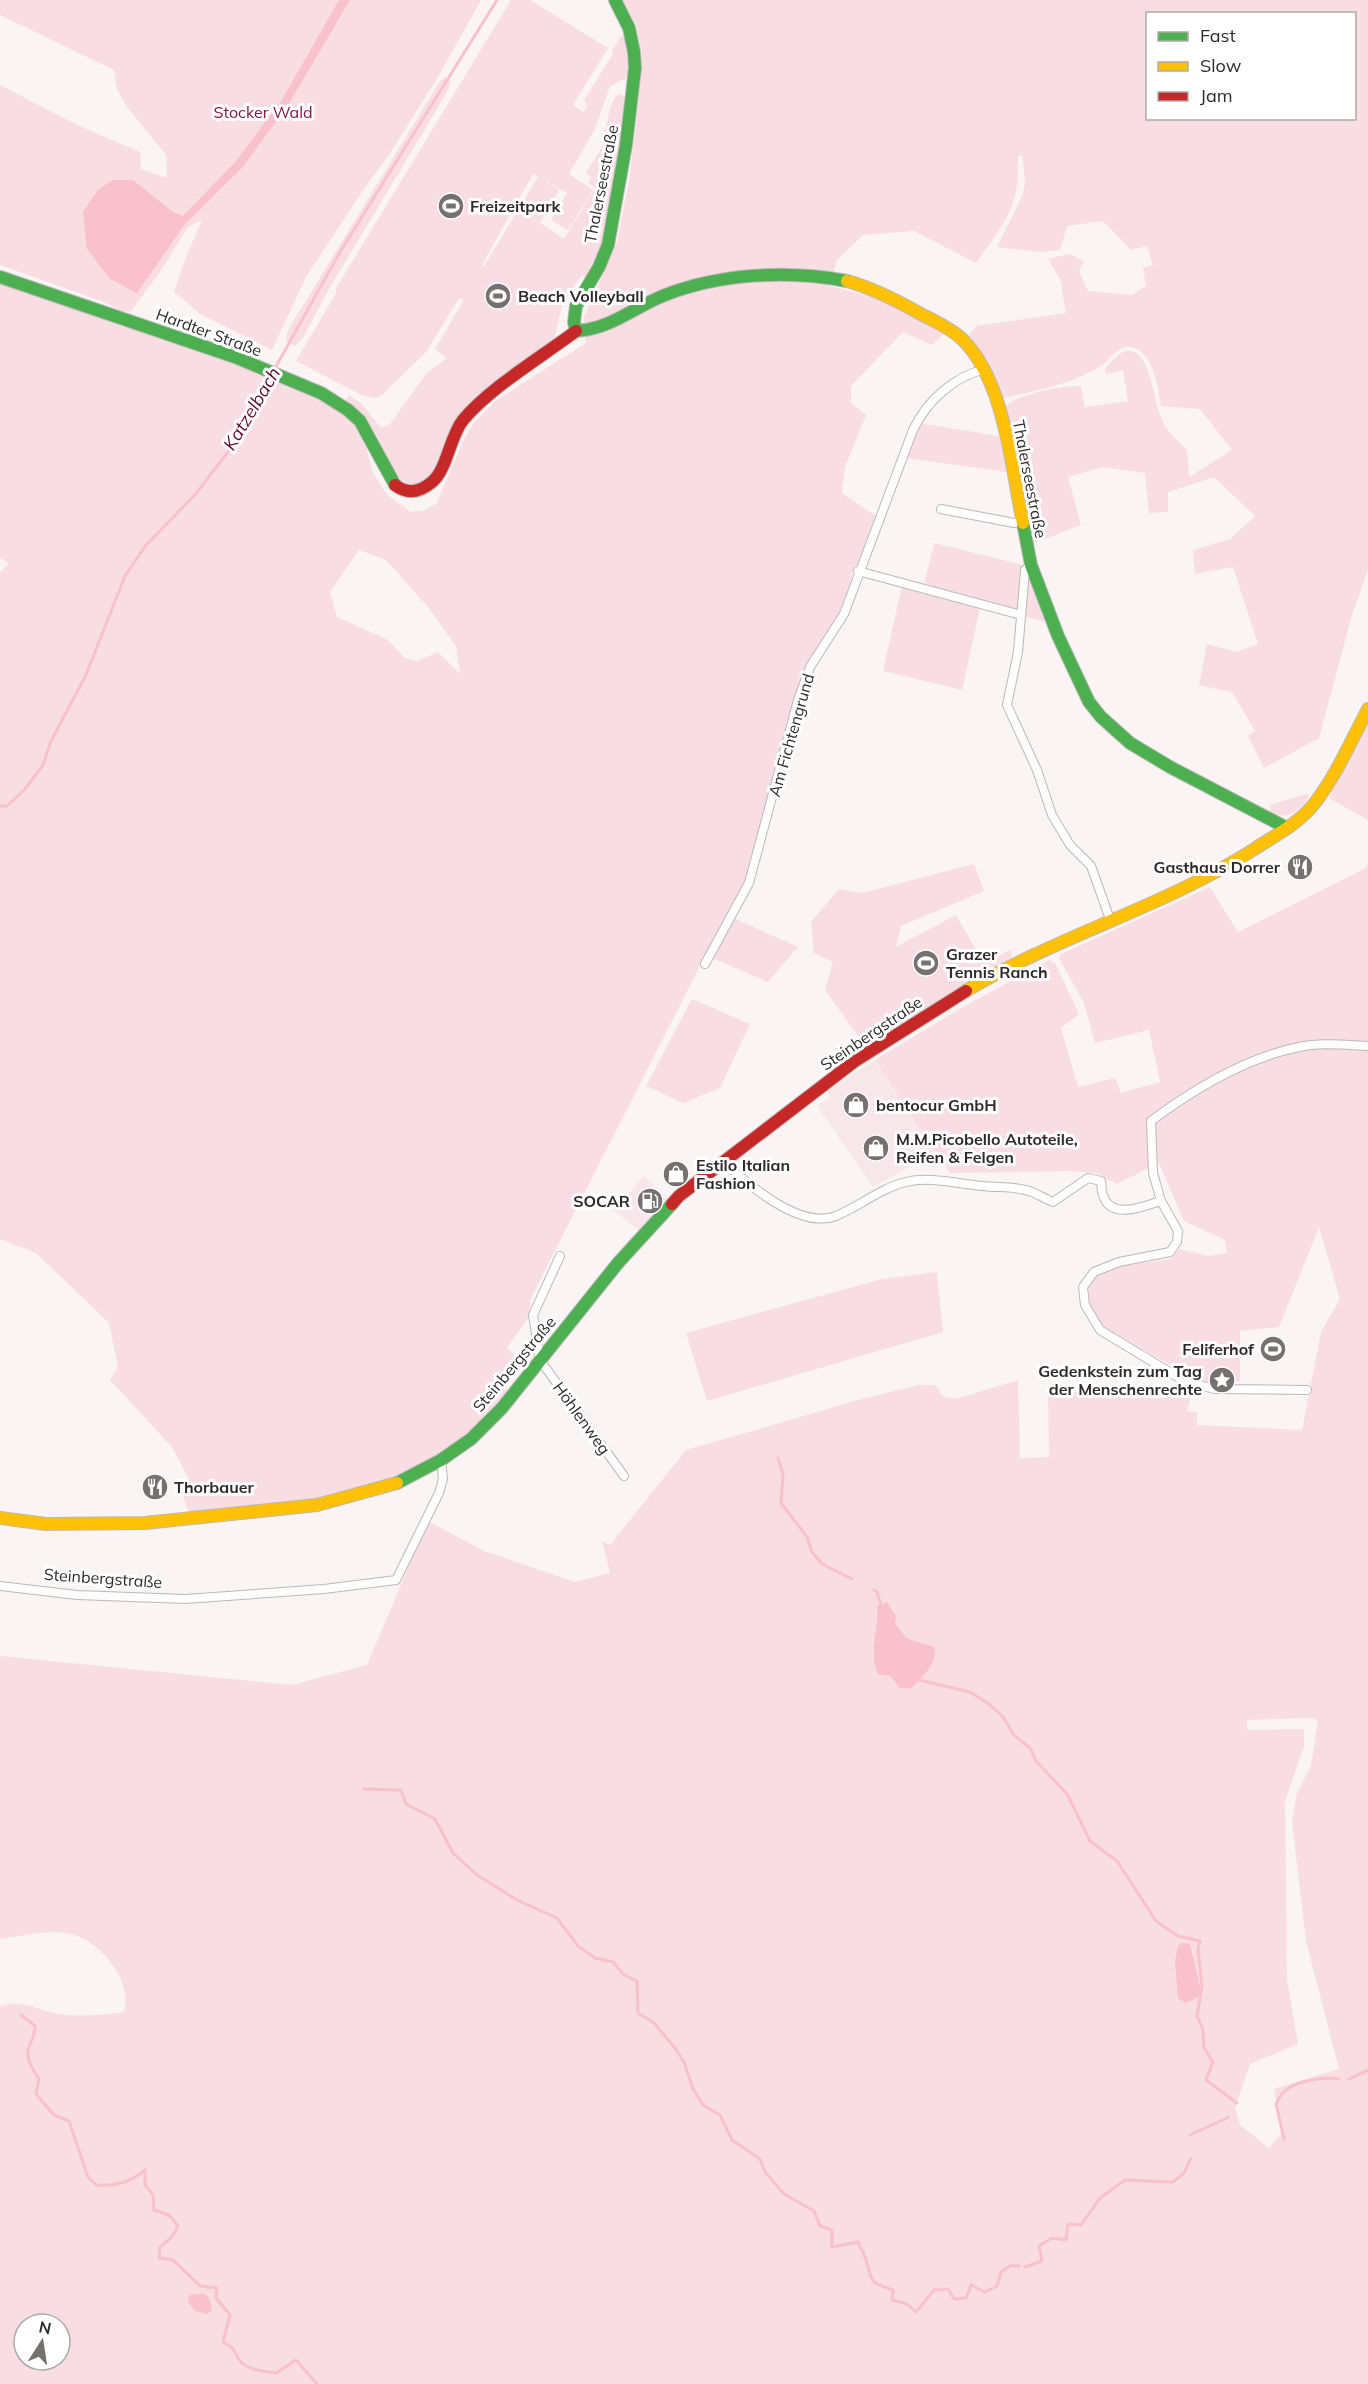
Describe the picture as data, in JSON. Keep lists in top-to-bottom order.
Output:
{
  "streets": {
    "main road": ["Thalerseestraße", "Hardter Straße", "Steinbergstraße"],
    "street": ["Am Fichtengrund", "Höhlenweg"]
  },
  "crossings": [
    ["Thalerseestraße", "Hardter Straße"],
    ["Thalerseestraße", "Am Fichtengrund"],
    ["Thalerseestraße", "Steinbergstraße"],
    ["Steinbergstraße", "Höhlenweg"]
  ],
  "water": ["Katzelbach"],
  "parks": ["Stocker Wald"],
  "places": {
    "sports": [
      "Freizeitpark",
      "Beach Volleyball",
      "Grazer Tennis Ranch",
      "Feliferhof"
    ],
    "restaurant": ["Gasthaus Dorrer", "Thorbauer"],
    "shop": ["bentocur GmbH", "M.M.Picobello Autoteile, Reifen & Felgen", "Estilo Italian Fashion"],
    "fuel station": ["SOCAR"],
    "place": ["Gedenkstein zum Tag der Menschenrechte"]
  },
  "legend": ["Fast", "Slow", "Jam"],
  "north": "top"
}
